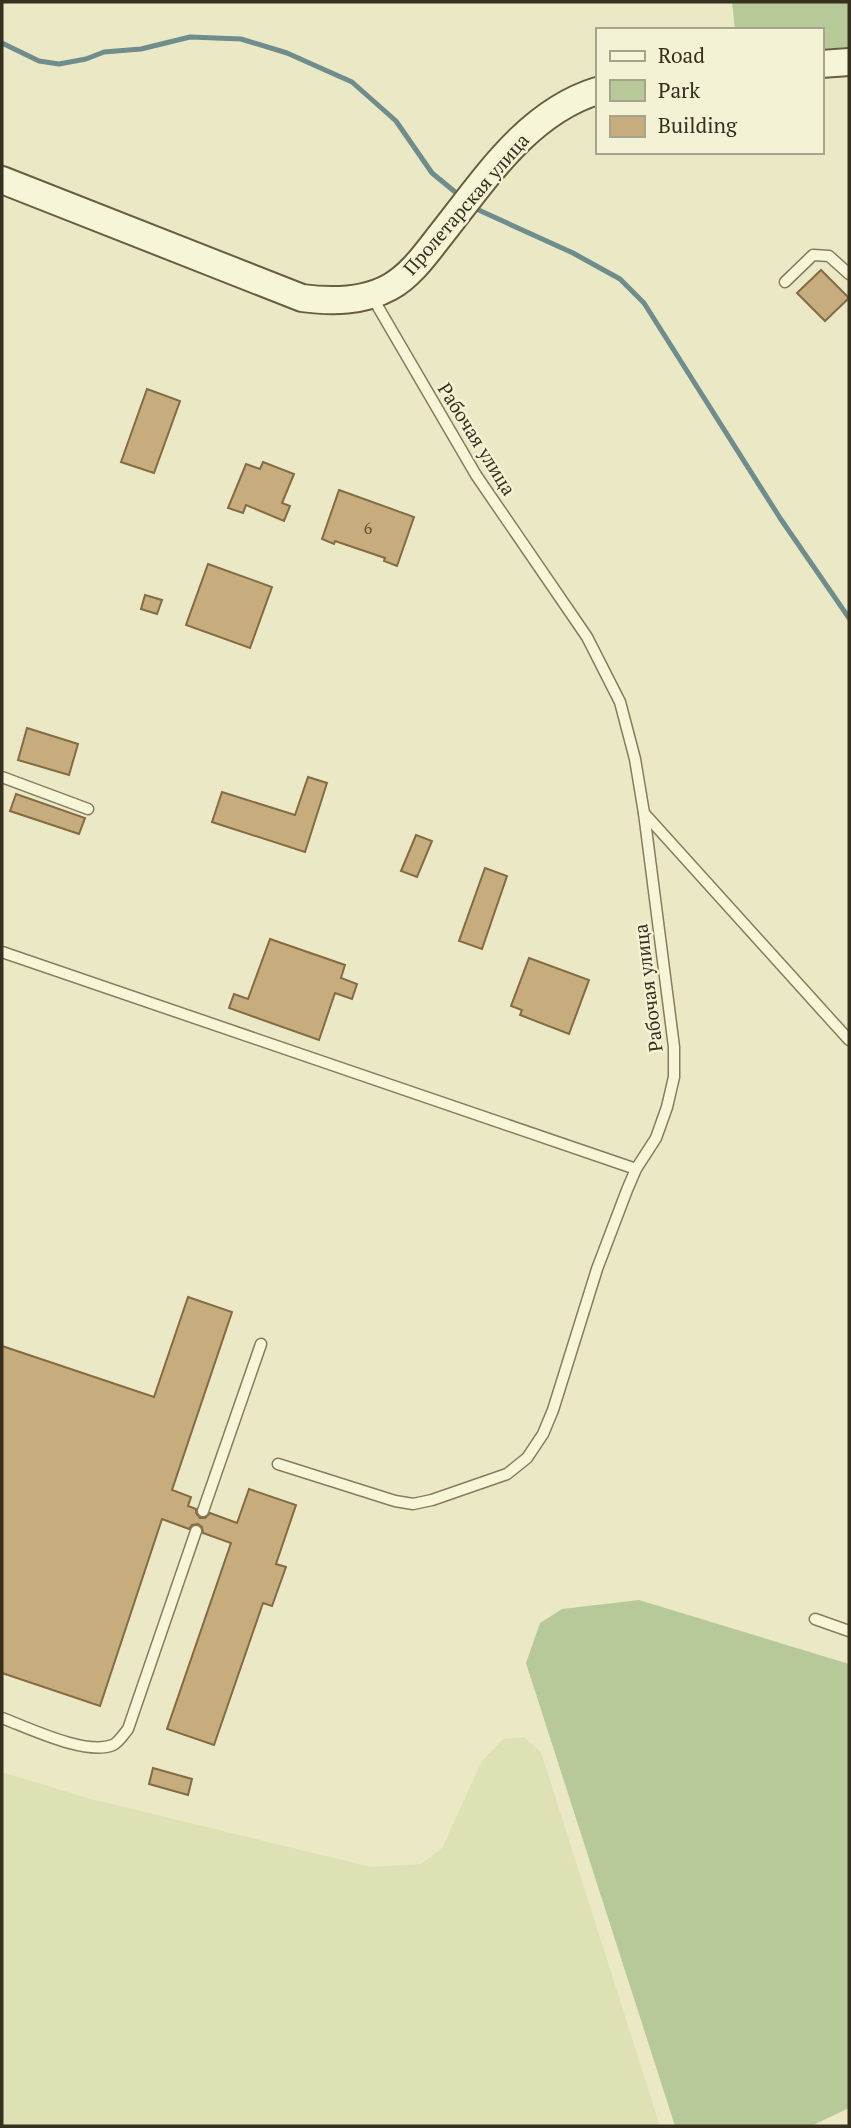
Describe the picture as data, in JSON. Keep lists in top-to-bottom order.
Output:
{
  "streets": {
    "street": ["Пролетарская улица"],
    "lane": ["Рабочая улица"]
  },
  "crossings": [
    ["Пролетарская улица", "Рабочая улица"]
  ],
  "house_numbers": ["6"],
  "legend": ["Road", "Park", "Building"]
}
